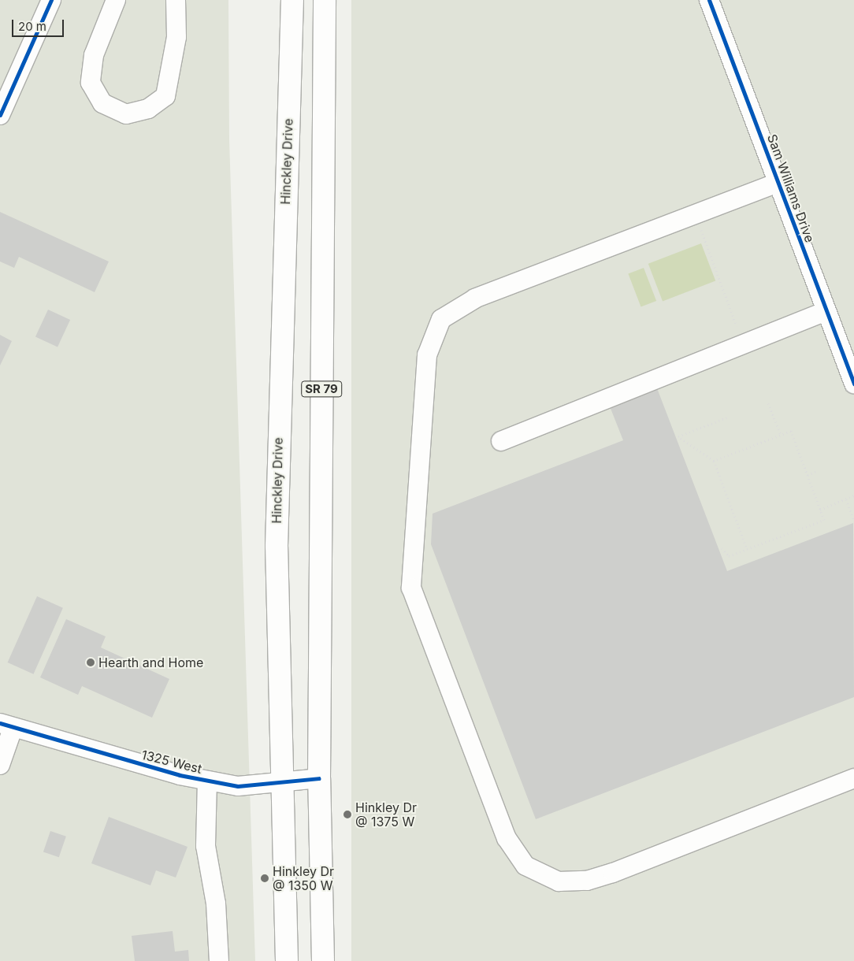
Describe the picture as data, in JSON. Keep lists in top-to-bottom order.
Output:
{
  "streets": {
    "main road": ["Hinckley Drive", "SR 79"],
    "street": ["Sam Williams Drive", "1325 West"]
  },
  "crossings": [
    ["Hinckley Drive", "1325 West"],
    ["SR 79", "1325 West"]
  ],
  "places": ["Hearth and Home", "Hinkley Dr @ 1375 W", "Hinkley Dr @ 1350 W"],
  "scale_bar": "20 m"
}
